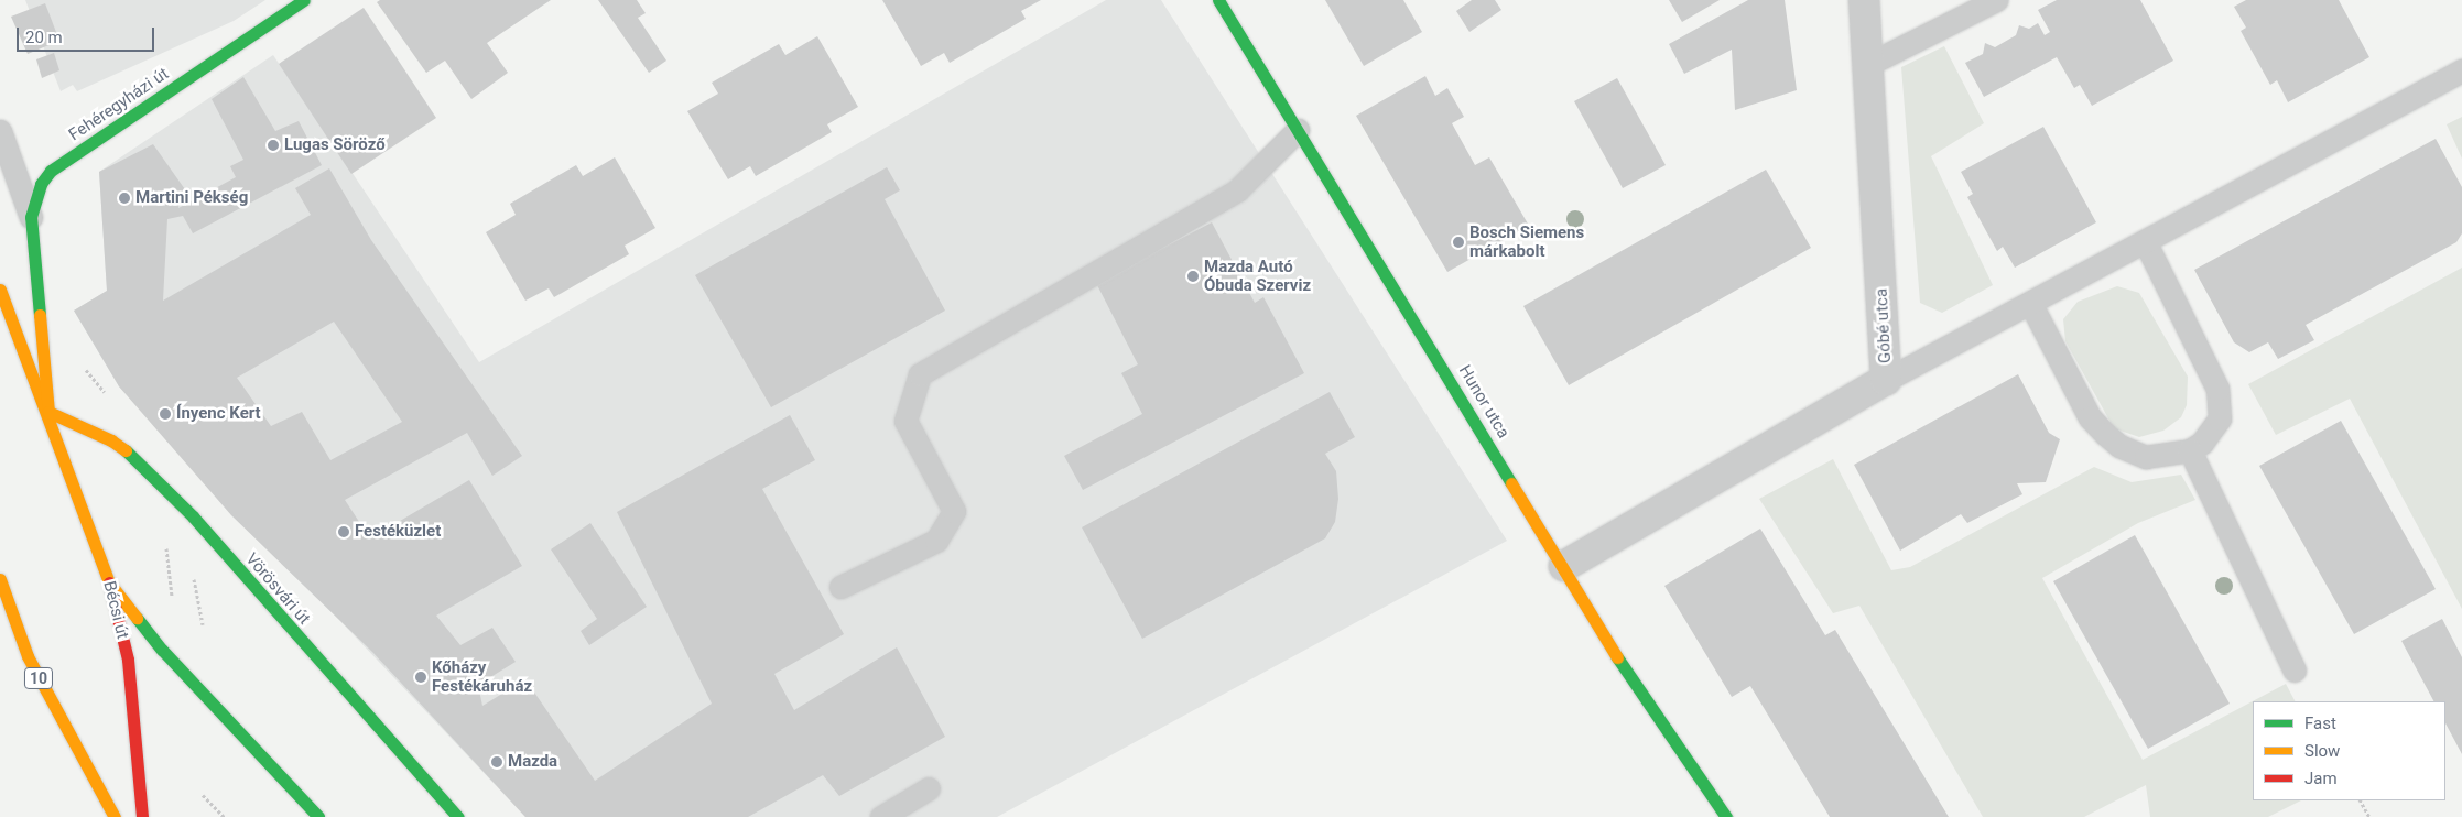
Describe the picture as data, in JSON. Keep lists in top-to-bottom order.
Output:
{
  "streets": {
    "street": [
      "Fehéregyházi út",
      "Góbé utca",
      "Hunor utca",
      "Vörösvári út",
      "Bécsi út",
      "10"
    ]
  },
  "crossings": [
    ["Fehéregyházi út", "Bécsi út"],
    ["Góbé utca", "Hunor utca"],
    ["Vörösvári út", "Bécsi út"]
  ],
  "places": [
    "Lugas Söröző",
    "Martini Pékség",
    "Bosch Siemens márkabolt",
    "Mazda Autó Óbuda Szerviz",
    "Ínyenc Kert",
    "Festéküzlet",
    "Kőházy Festékáruház",
    "Mazda"
  ],
  "legend": ["Fast", "Slow", "Jam"],
  "scale_bar": "20 m"
}
